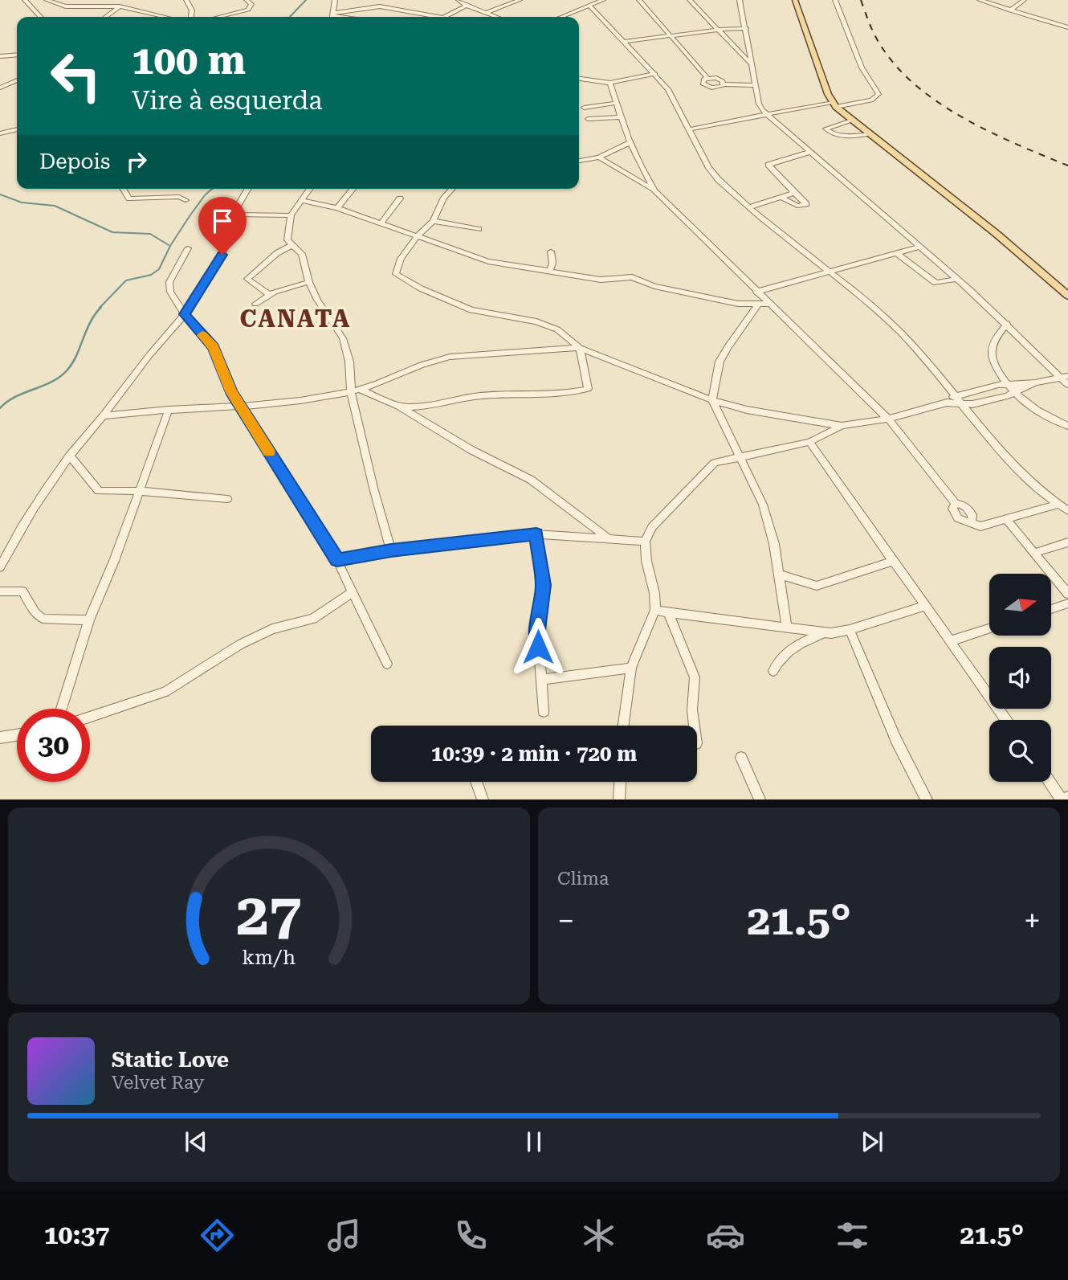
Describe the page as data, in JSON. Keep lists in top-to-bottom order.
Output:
{
  "districts": ["CANATA"],
  "north": "right",
  "page": {
    "turn": ["100 m", "Vire à esquerda"],
    "then": "Depois",
    "limit": "30",
    "trip": "10:39 · 2 min · 720 m",
    "tile": "Clima",
    "heat": ["−", "21.5°", "+"],
    "song": ["Static Love", "Velvet Ray"],
    "tabs": ["10:37", "21.5°"],
    "gauge": ["27", "km/h"]
  }
}
